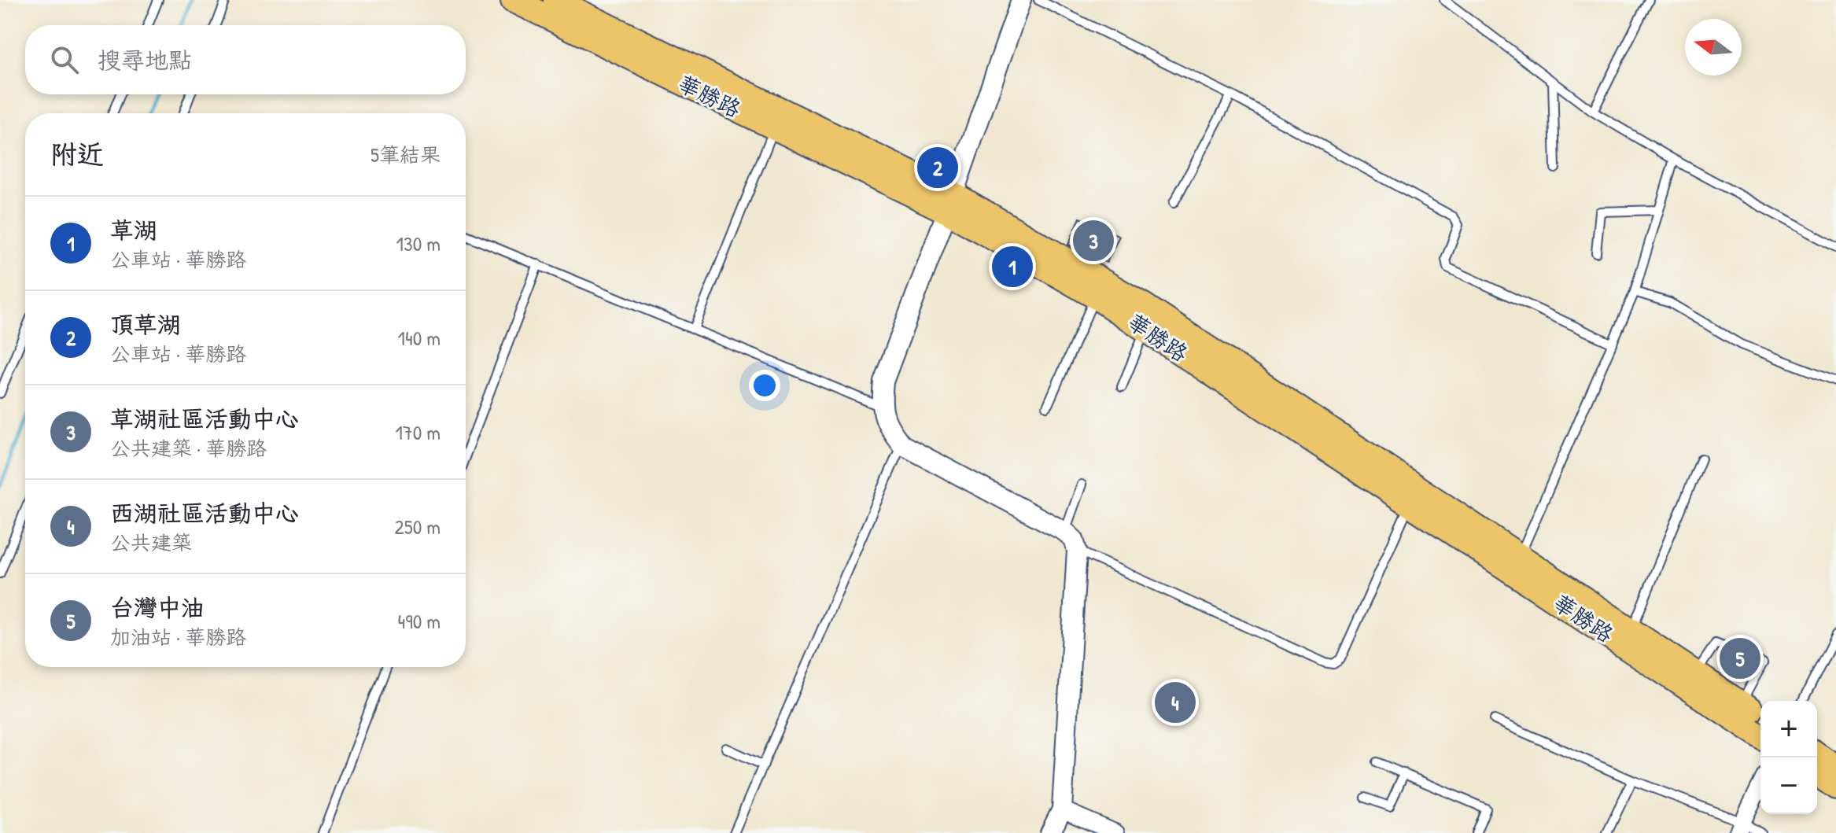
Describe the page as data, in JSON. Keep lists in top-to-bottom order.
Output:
{
  "streets": {
    "main road": ["華勝路"]
  },
  "north": "left",
  "page": {
    "search": "搜尋地點",
    "heading": ["附近", "5筆結果"],
    "pins": [
      "2",
      "3",
      "1",
      "5",
      "4"
    ],
    "list": [
      {
        "mark": "1",
        "name": "草湖",
        "note": "公車站 · 華勝路",
        "value": "130 m"
      },
      {
        "mark": "2",
        "name": "頂草湖",
        "note": "公車站 · 華勝路",
        "value": "140 m"
      },
      {
        "mark": "3",
        "name": "草湖社區活動中心",
        "note": "公共建築 · 華勝路",
        "value": "170 m"
      },
      {
        "mark": "4",
        "name": "西湖社區活動中心",
        "note": "公共建築",
        "value": "250 m"
      },
      {
        "mark": "5",
        "name": "台灣中油",
        "note": "加油站 · 華勝路",
        "value": "490 m"
      }
    ],
    "map_buttons": ["+", "−"]
  }
}
